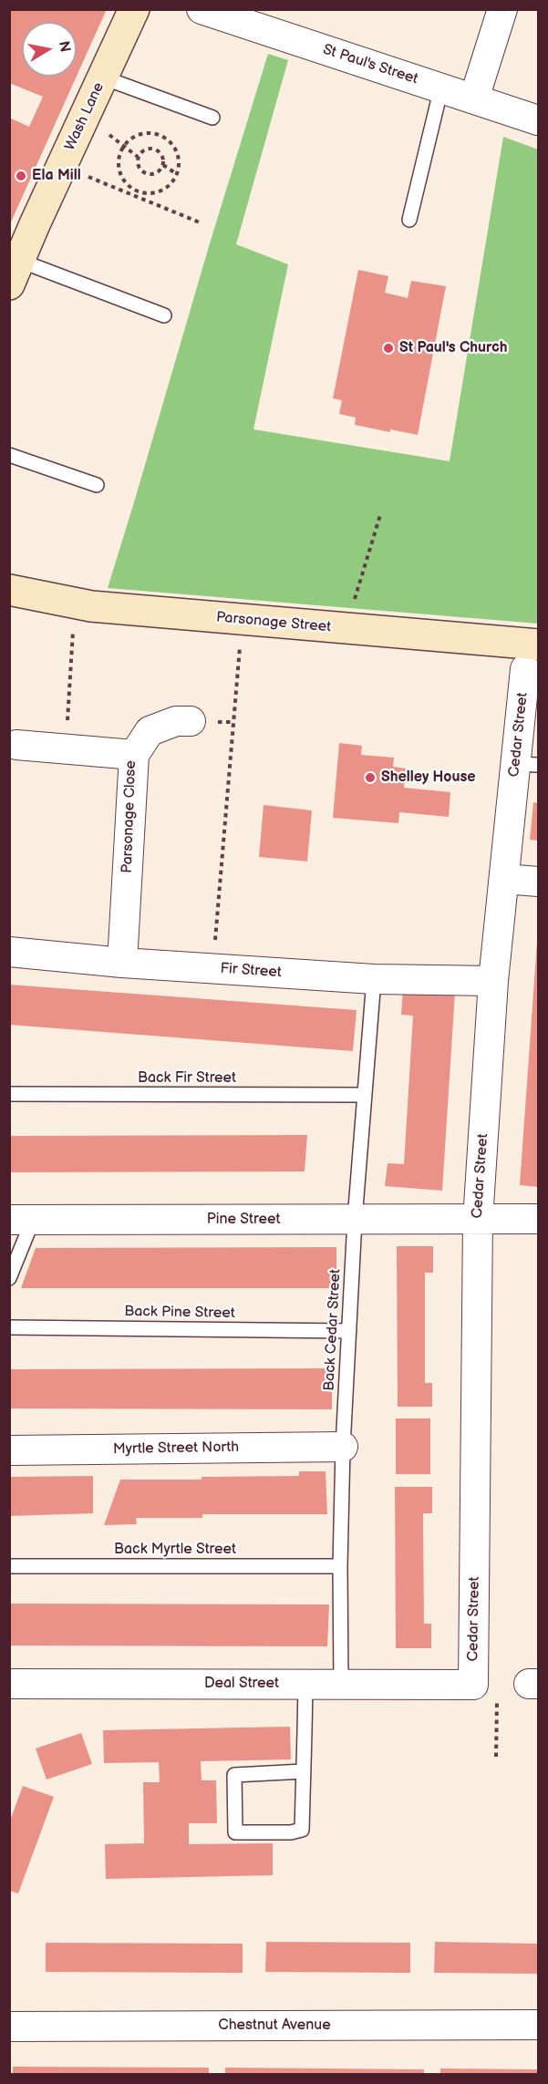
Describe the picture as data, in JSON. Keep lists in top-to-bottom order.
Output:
{
  "streets": {
    "main road": ["Wash Lane", "Parsonage Street"],
    "street": [
      "St Paul's Street",
      "Cedar Street",
      "Parsonage Close",
      "Fir Street",
      "Pine Street",
      "Myrtle Street North",
      "Deal Street",
      "Chestnut Avenue"
    ],
    "lane": [
      "Back Fir Street",
      "Back Pine Street",
      "Back Cedar Street",
      "Back Myrtle Street"
    ]
  },
  "crossings": [
    ["Parsonage Street", "Cedar Street"],
    ["Cedar Street", "Fir Street"],
    ["Cedar Street", "Pine Street"],
    ["Cedar Street", "Deal Street"],
    ["Parsonage Close", "Fir Street"],
    ["Fir Street", "Back Cedar Street"],
    ["Back Fir Street", "Back Cedar Street"],
    ["Pine Street", "Back Cedar Street"],
    ["Back Pine Street", "Back Cedar Street"],
    ["Back Cedar Street", "Myrtle Street North"],
    ["Back Cedar Street", "Back Myrtle Street"],
    ["Back Cedar Street", "Deal Street"]
  ],
  "places": ["Ela Mill", "St Paul's Church", "Shelley House"],
  "north": "right"
}
